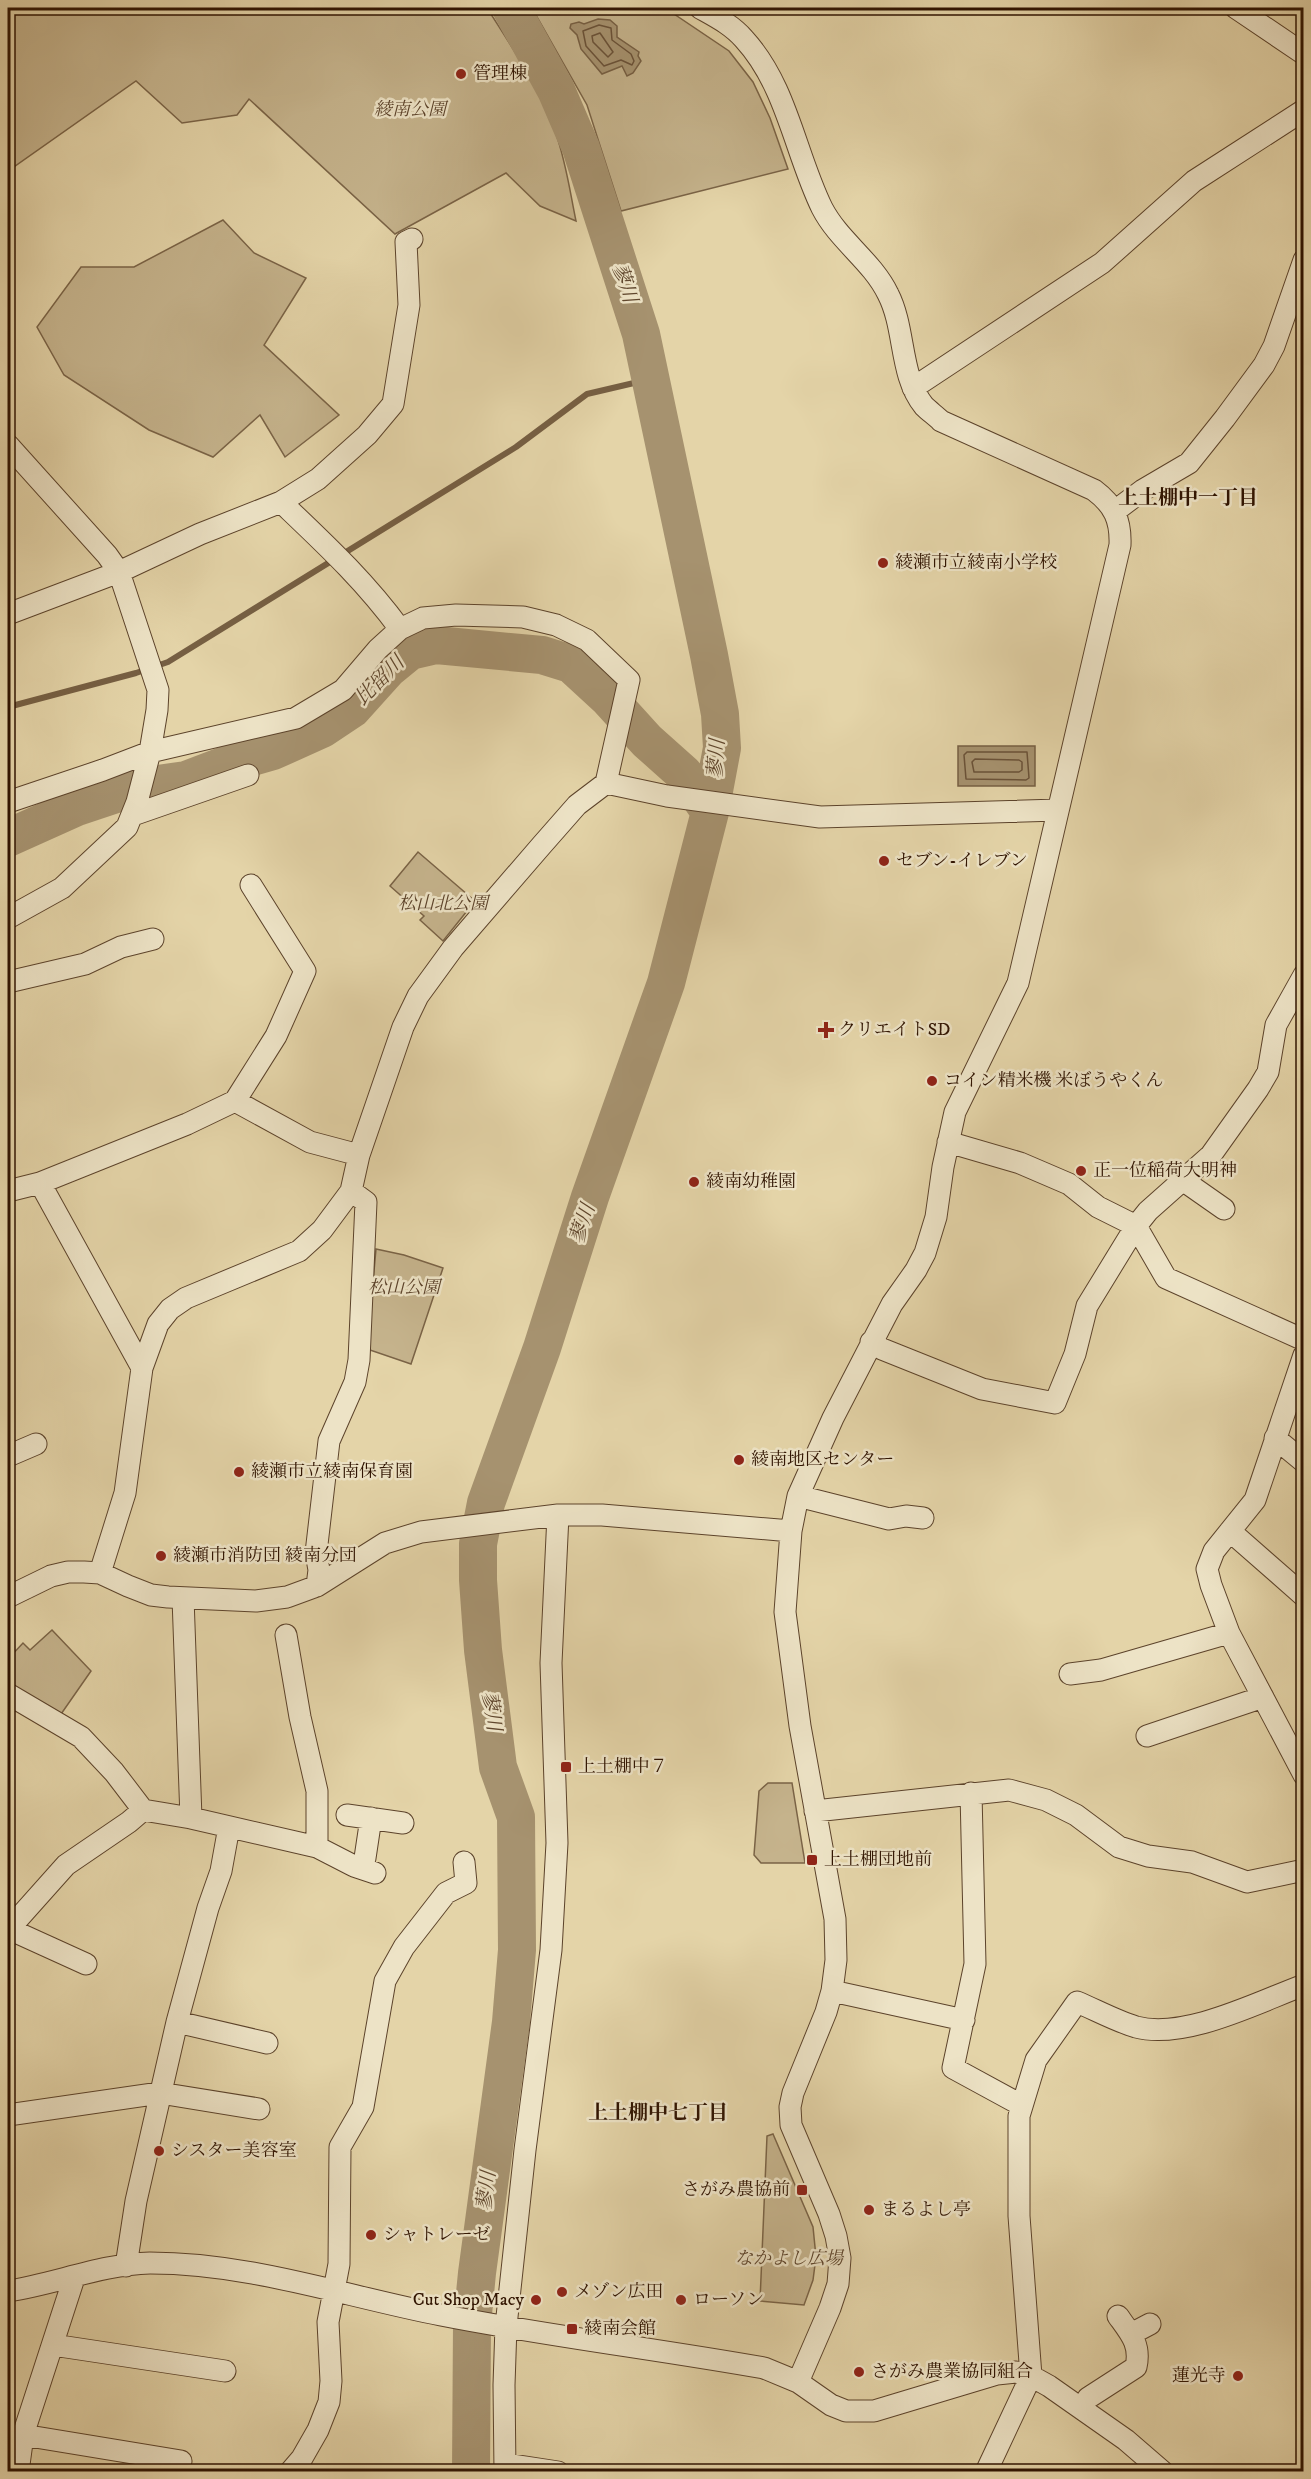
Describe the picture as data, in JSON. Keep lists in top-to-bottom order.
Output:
{
  "districts": ["上土棚中一丁目", "上土棚中七丁目"],
  "water": ["蓼川", "比留川"],
  "parks": [
    "綾南公園",
    "松山北公園",
    "松山公園",
    "なかよし広場"
  ],
  "places": {
    "other": [
      "管理棟",
      "綾瀬市立綾南小学校",
      "セブン-イレブン",
      "コイン精米機 米ぼうやくん",
      "正一位稲荷大明神",
      "綾南幼稚園",
      "綾南地区センター",
      "綾瀬市立綾南保育園",
      "綾瀬市消防団 綾南分団",
      "シスター美容室",
      "まるよし亭",
      "シャトレーゼ",
      "メゾン広田",
      "Cut Shop Macy",
      "ローソン",
      "さがみ農業協同組合",
      "蓮光寺"
    ],
    "health": ["クリエイトSD"],
    "transit": [
      "上土棚中７",
      "上土棚団地前",
      "さがみ農協前",
      "綾南会館"
    ]
  }
}
